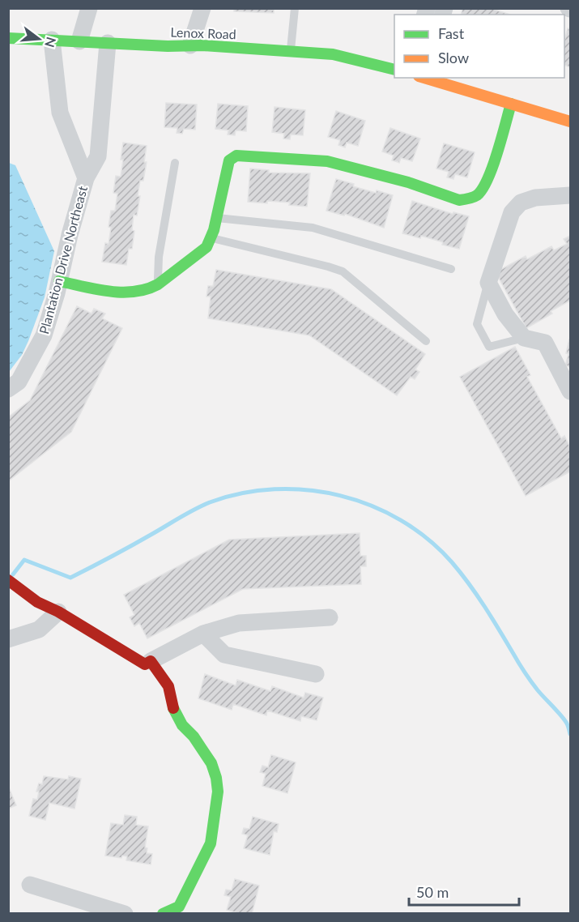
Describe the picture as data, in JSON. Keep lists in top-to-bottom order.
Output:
{
  "streets": {
    "street": ["Lenox Road", "Plantation Drive Northeast"]
  },
  "crossings": [
    ["Lenox Road", "Plantation Drive Northeast"]
  ],
  "legend": ["Fast", "Slow"],
  "scale_bar": "50 m",
  "north": "right"
}
